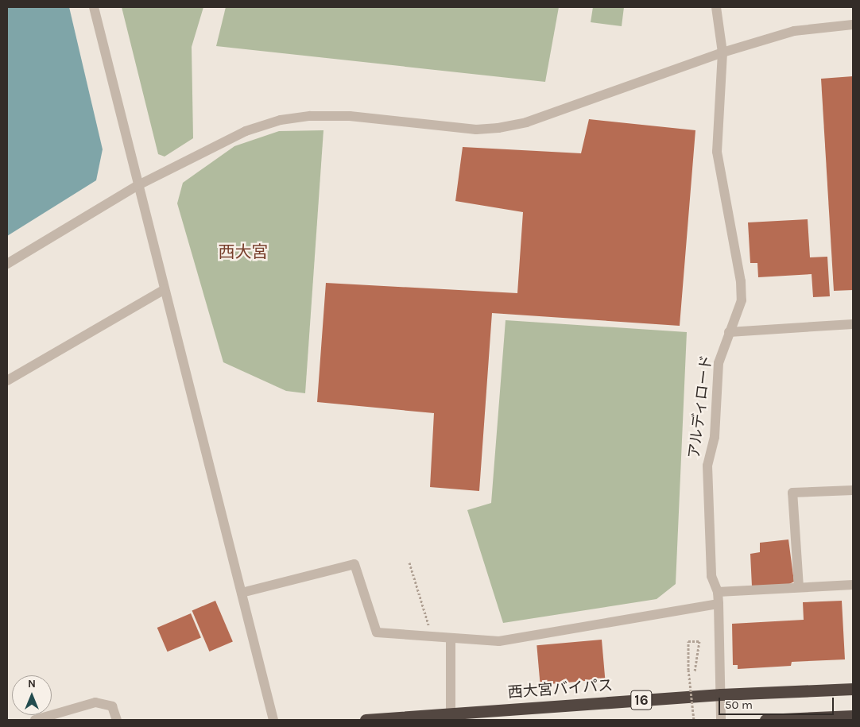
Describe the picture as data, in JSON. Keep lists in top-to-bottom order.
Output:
{
  "streets": {
    "highway": ["西大宮バイパス", "16"],
    "street": ["アルディロード"]
  },
  "crossings": [
    ["アルディロード", "西大宮バイパス"]
  ],
  "districts": ["西大宮"],
  "scale_bar": "50 m",
  "north": "top"
}
